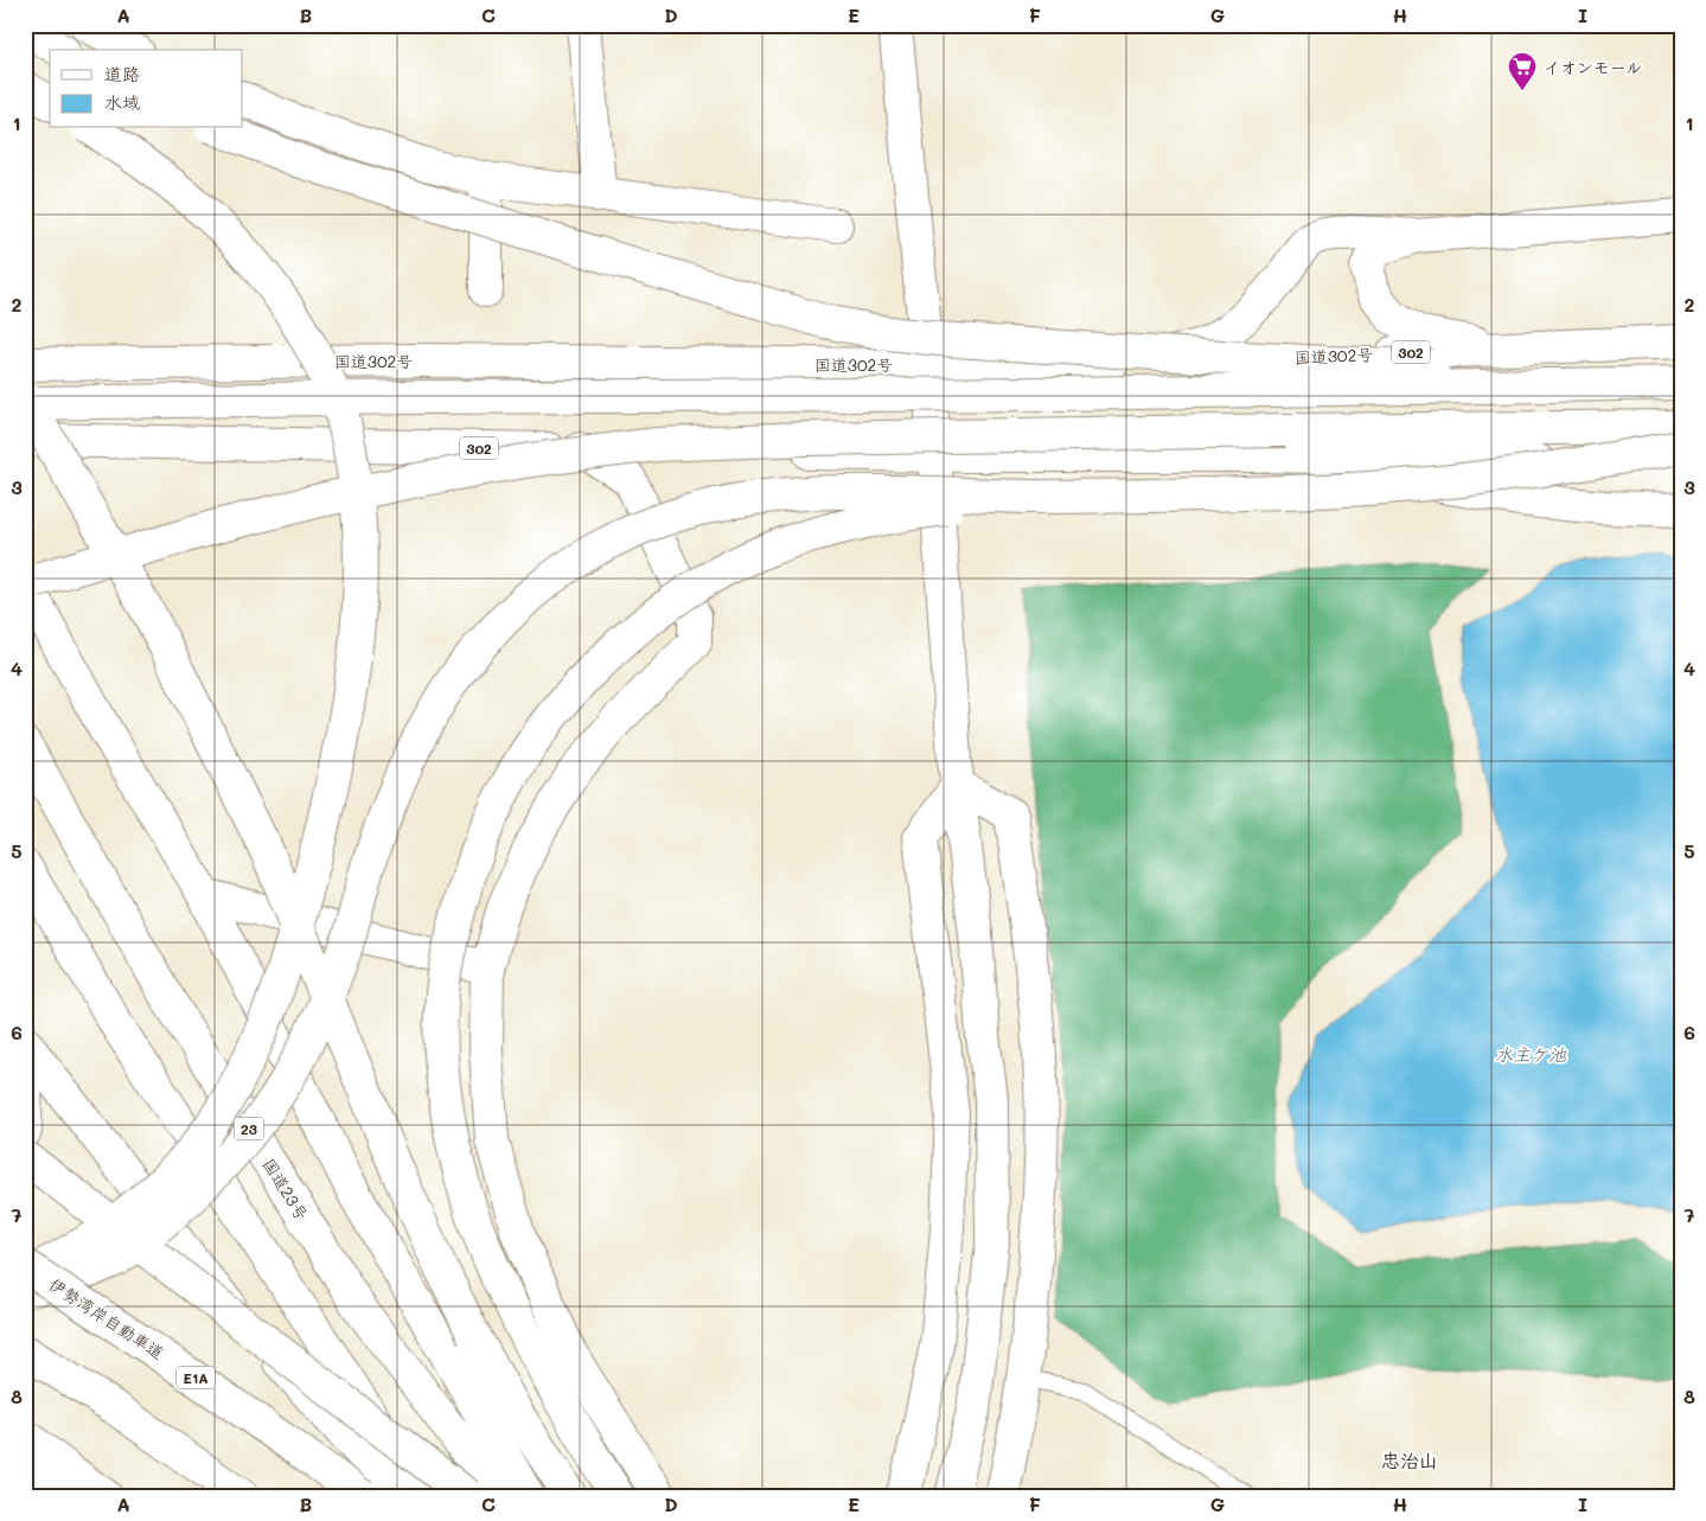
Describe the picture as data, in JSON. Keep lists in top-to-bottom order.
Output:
{
  "streets": {
    "main road": [
      "302",
      "国道302号",
      "23",
      "国道23号",
      "伊勢湾岸自動車道",
      "E1A"
    ]
  },
  "districts": ["忠治山"],
  "water": ["水主ケ池"],
  "places": {
    "supermarket": ["イオンモール"]
  },
  "legend": ["道路", "水域"],
  "grid": {
    "columns": [
      "A",
      "B",
      "C",
      "D",
      "E",
      "F",
      "G",
      "H",
      "I"
    ],
    "rows": [
      "1",
      "2",
      "3",
      "4",
      "5",
      "6",
      "7",
      "8"
    ]
  }
}
